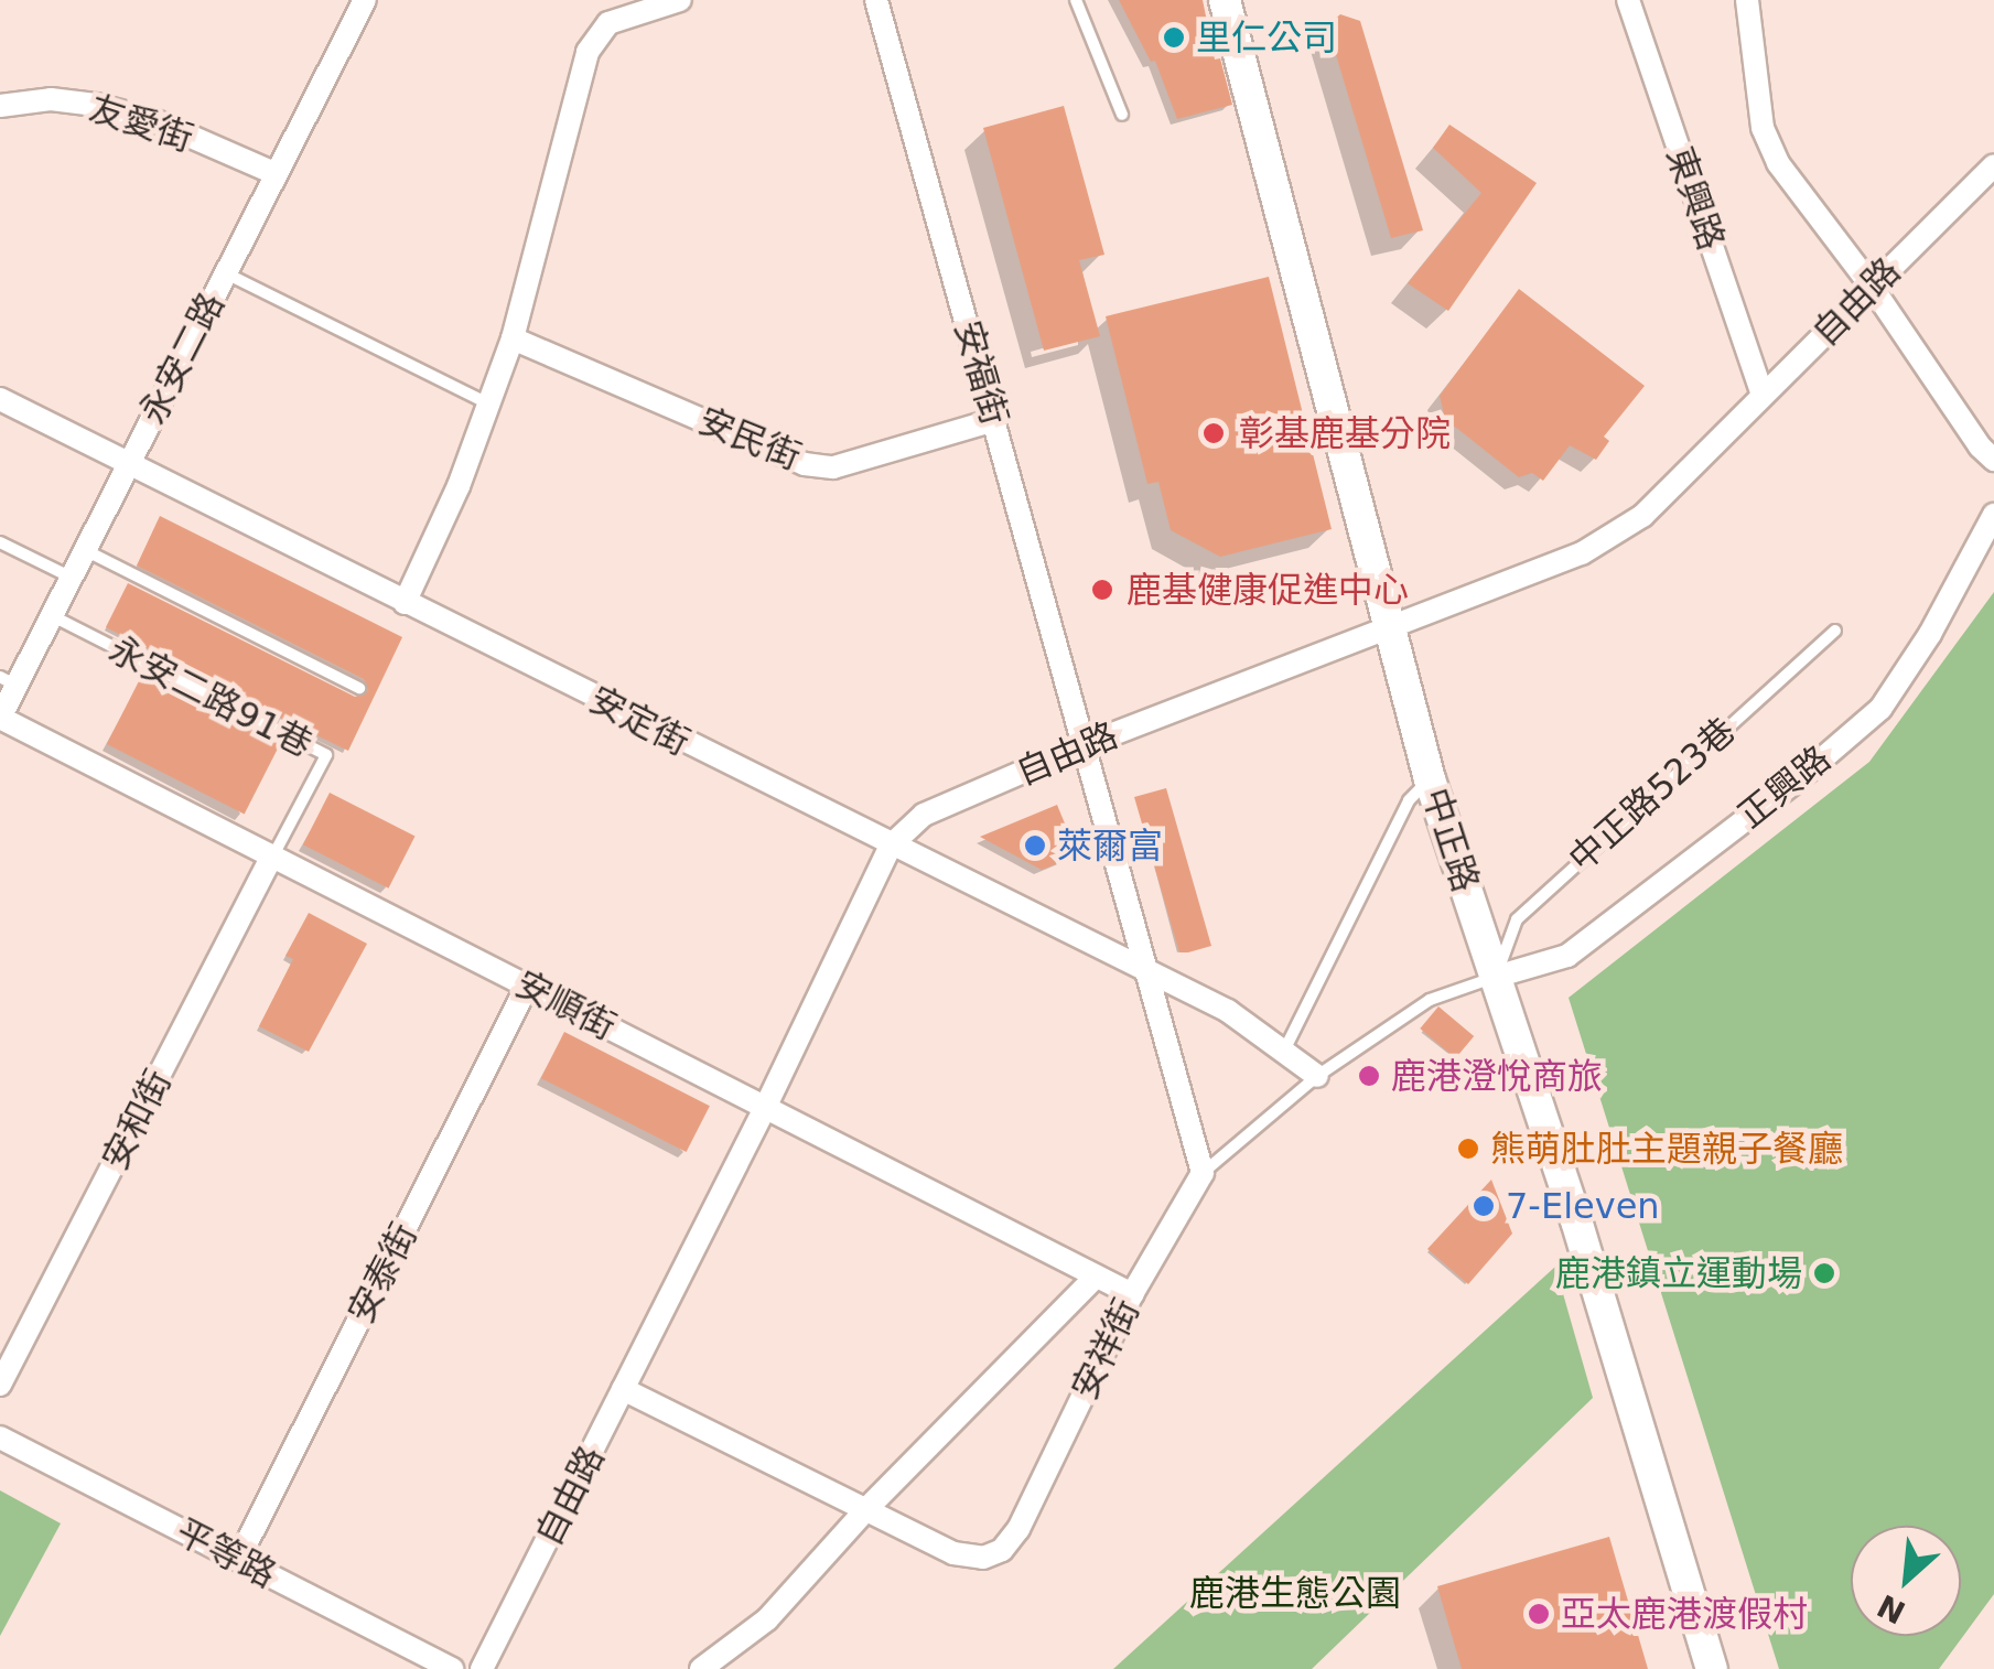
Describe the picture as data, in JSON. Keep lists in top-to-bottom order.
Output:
{
  "streets": {
    "main road": ["中正路"],
    "street": [
      "友愛街",
      "東興路",
      "自由路",
      "永安二路",
      "安福街",
      "安民街",
      "安定街",
      "正興路",
      "安順街",
      "安和街",
      "安泰街",
      "安祥街",
      "平等路"
    ],
    "lane": ["永安二路91巷", "中正路523巷"]
  },
  "crossings": [
    ["友愛街", "永安二路"],
    ["東興路", "自由路"],
    ["自由路", "安福街"],
    ["自由路", "安定街"],
    ["自由路", "中正路"],
    ["自由路", "安順街"],
    ["自由路", "安祥街"],
    ["永安二路", "永安二路91巷"],
    ["永安二路", "安定街"],
    ["永安二路", "安順街"],
    ["安福街", "安民街"],
    ["永安二路91巷", "安順街"],
    ["永安二路91巷", "安和街"],
    ["正興路", "中正路523巷"],
    ["正興路", "中正路"],
    ["中正路523巷", "中正路"],
    ["安順街", "安和街"],
    ["安順街", "安泰街"],
    ["安順街", "安祥街"],
    ["安泰街", "平等路"]
  ],
  "parks": ["鹿港生態公園"],
  "places": [
    "里仁公司",
    "彰基鹿基分院",
    "鹿基健康促進中心",
    "萊爾富",
    "鹿港澄悅商旅",
    "熊萌肚肚主題親子餐廳",
    "7-Eleven",
    "鹿港鎮立運動場",
    "亞太鹿港渡假村"
  ],
  "north": "bottom left"
}
